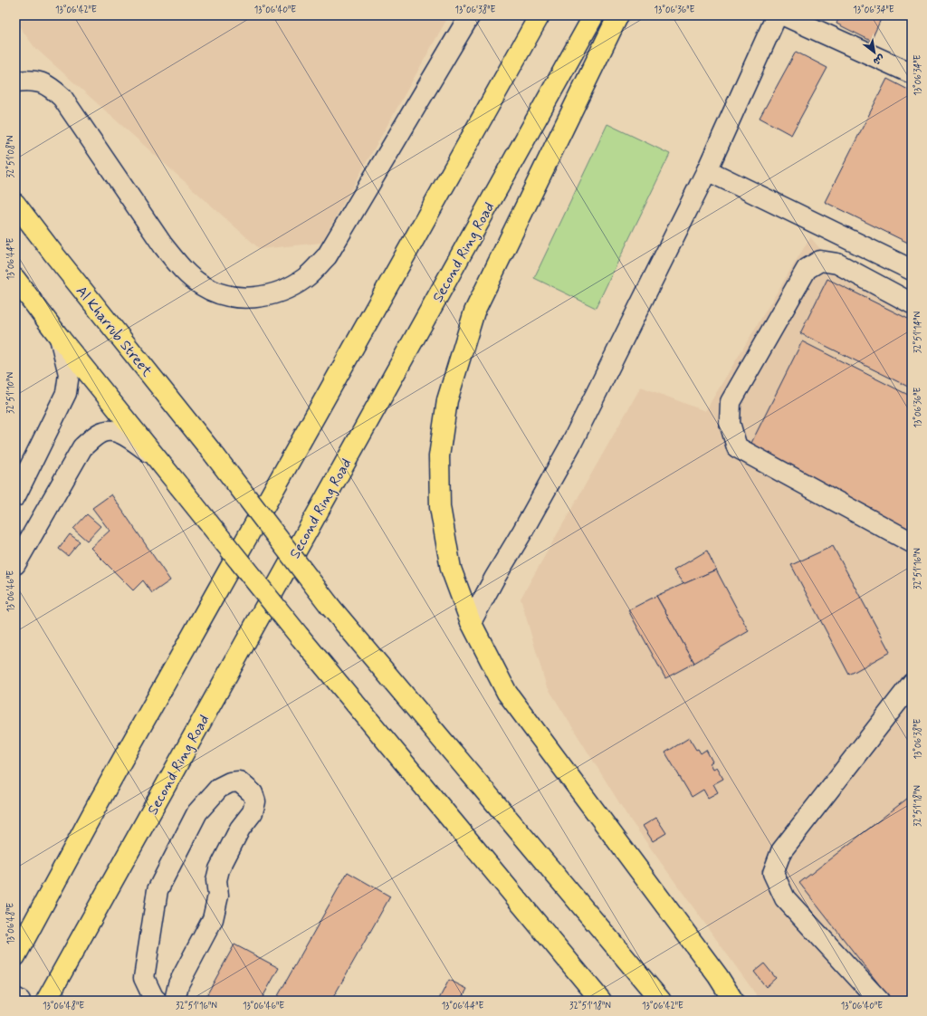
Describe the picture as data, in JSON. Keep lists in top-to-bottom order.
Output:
{
  "streets": {
    "main road": ["Second Ring Road", "Al Kharrub Street"]
  },
  "north": "bottom right",
  "coordinates": [
    "13°06'42\"E",
    "13°06'40\"E",
    "13°06'38\"E",
    "13°06'36\"E",
    "13°06'34\"E",
    "32°51'08\"N",
    "13°06'44\"E",
    "32°51'14\"N",
    "32°51'10\"N",
    "32°51'16\"N",
    "13°06'46\"E",
    "32°51'18\"N",
    "13°06'48\"E"
  ]
}
